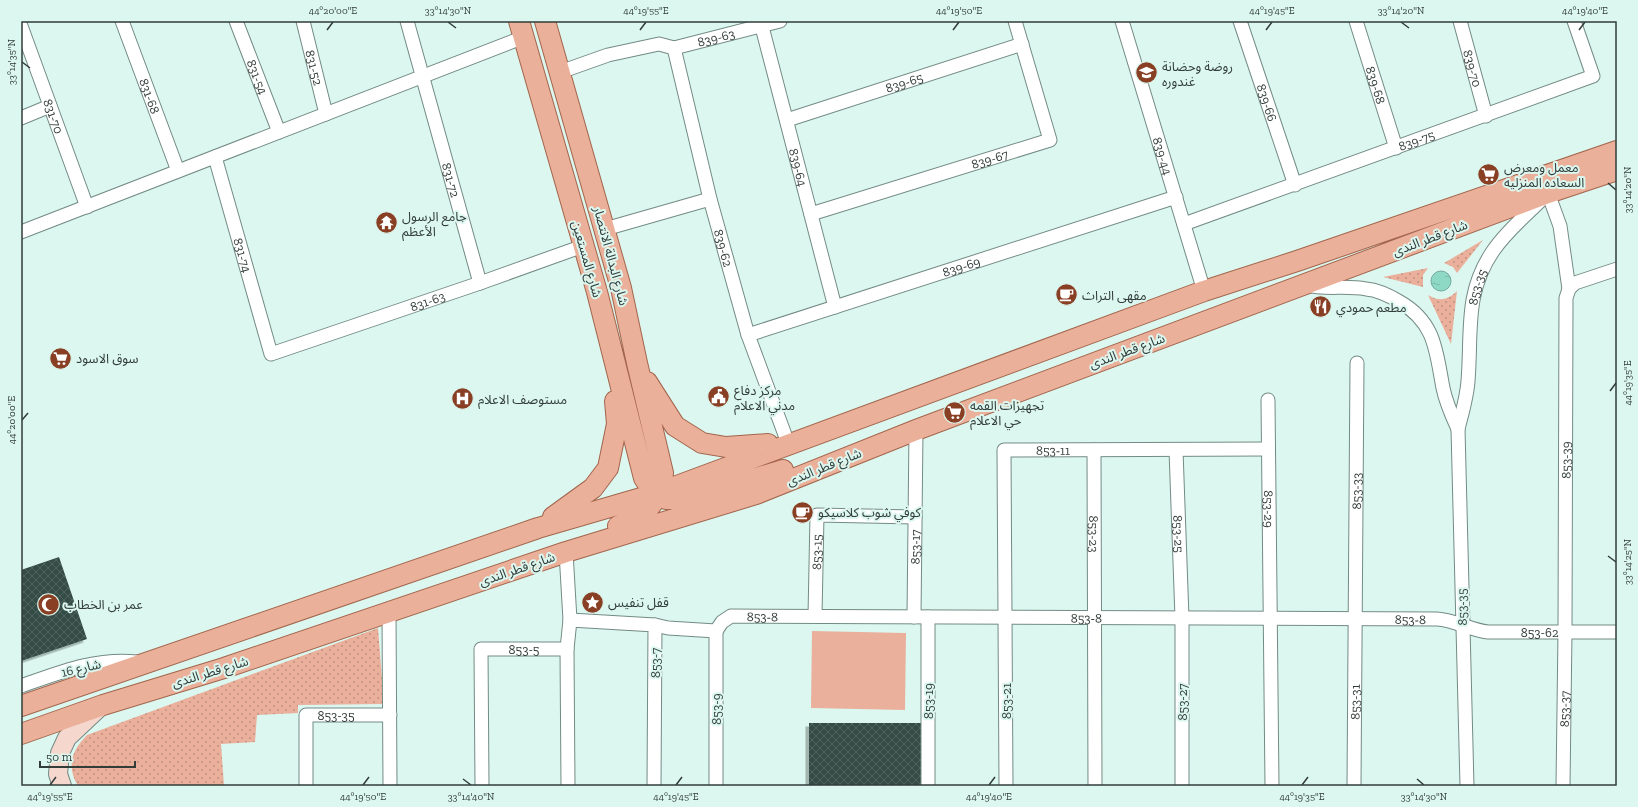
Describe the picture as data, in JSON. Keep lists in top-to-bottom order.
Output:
{
  "streets": {
    "main road": ["شارع قطر الندى", "شارع البدالة الانتصار", "شارع المستعين"],
    "street": [
      "839-63",
      "831-52",
      "839-70",
      "831-54",
      "839-65",
      "839-68",
      "831-68",
      "839-66",
      "831-70",
      "839-75",
      "839-44",
      "839-67",
      "839-64",
      "831-72",
      "839-62",
      "831-74",
      "839-69",
      "853-35",
      "831-63",
      "853-11",
      "853-39",
      "853-33",
      "853-29",
      "853-23",
      "853-25",
      "853-17",
      "853-15",
      "853-8",
      "853-62",
      "853-5",
      "853-7",
      "شارع 16",
      "853-19",
      "853-21",
      "853-27",
      "853-31",
      "853-9",
      "853-37"
    ]
  },
  "crossings": [
    ["839-63", "839-64"],
    ["839-63", "839-62"],
    ["839-70", "839-75"],
    ["839-65", "839-67"],
    ["839-65", "839-64"],
    ["839-68", "839-75"],
    ["839-66", "839-75"],
    ["839-75", "839-44"],
    ["839-44", "شارع قطر الندى"],
    ["839-44", "839-69"],
    ["839-67", "839-64"],
    ["839-64", "839-69"],
    ["831-72", "831-63"],
    ["شارع قطر الندى", "839-62"],
    ["شارع قطر الندى", "شارع البدالة الانتصار"],
    ["شارع قطر الندى", "شارع المستعين"],
    ["شارع قطر الندى", "853-35"],
    ["شارع قطر الندى", "853-39"],
    ["شارع قطر الندى", "853-17"],
    ["شارع قطر الندى", "شارع 16"],
    ["839-62", "839-69"],
    ["831-74", "831-63"],
    ["شارع البدالة الانتصار", "شارع المستعين"],
    ["شارع المستعين", "831-63"],
    ["853-35", "853-39"],
    ["853-35", "853-8"],
    ["853-35", "853-62"],
    ["853-11", "853-29"],
    ["853-11", "853-23"],
    ["853-11", "853-25"],
    ["853-11", "853-8"],
    ["853-11", "853-21"],
    ["853-39", "853-62"],
    ["853-39", "853-37"],
    ["853-33", "853-8"],
    ["853-33", "853-31"],
    ["853-29", "853-8"],
    ["853-23", "853-8"],
    ["853-25", "853-8"],
    ["853-25", "853-27"],
    ["853-17", "853-15"],
    ["853-17", "853-8"],
    ["853-15", "853-8"],
    ["853-8", "853-62"],
    ["853-8", "853-19"],
    ["853-8", "853-21"],
    ["853-8", "853-27"],
    ["853-8", "853-31"],
    ["853-8", "853-9"],
    ["853-62", "853-37"]
  ],
  "places": {
    "school or university": ["روضة وحضانة غندوره"],
    "supermarket": ["معمل ومعرض السعاده المنزليه", "سوق الاسود", "تجهيزات القمه حي الاعلام"],
    "temple": ["جامع الرسول الأعظم"],
    "cafe": ["مقهى التراث", "كوفي شوب كلاسيكو"],
    "restaurant": ["مطعم حمودي"],
    "public building": ["مركز دفاع مدني الاعلام"],
    "hospital": ["مستوصف الاعلام"],
    "place": ["قفل تنفيس"],
    "mosque": ["عمر بن الخطاب"]
  },
  "scale_bar": "50 m",
  "coordinates": [
    "44°20'00\"E",
    "33°14'30\"N",
    "44°19'55\"E",
    "44°19'50\"E",
    "44°19'45\"E",
    "33°14'20\"N",
    "44°19'40\"E",
    "33°14'35\"N",
    "44°19'35\"E",
    "33°14'25\"N",
    "33°14'40\"N"
  ]
}
